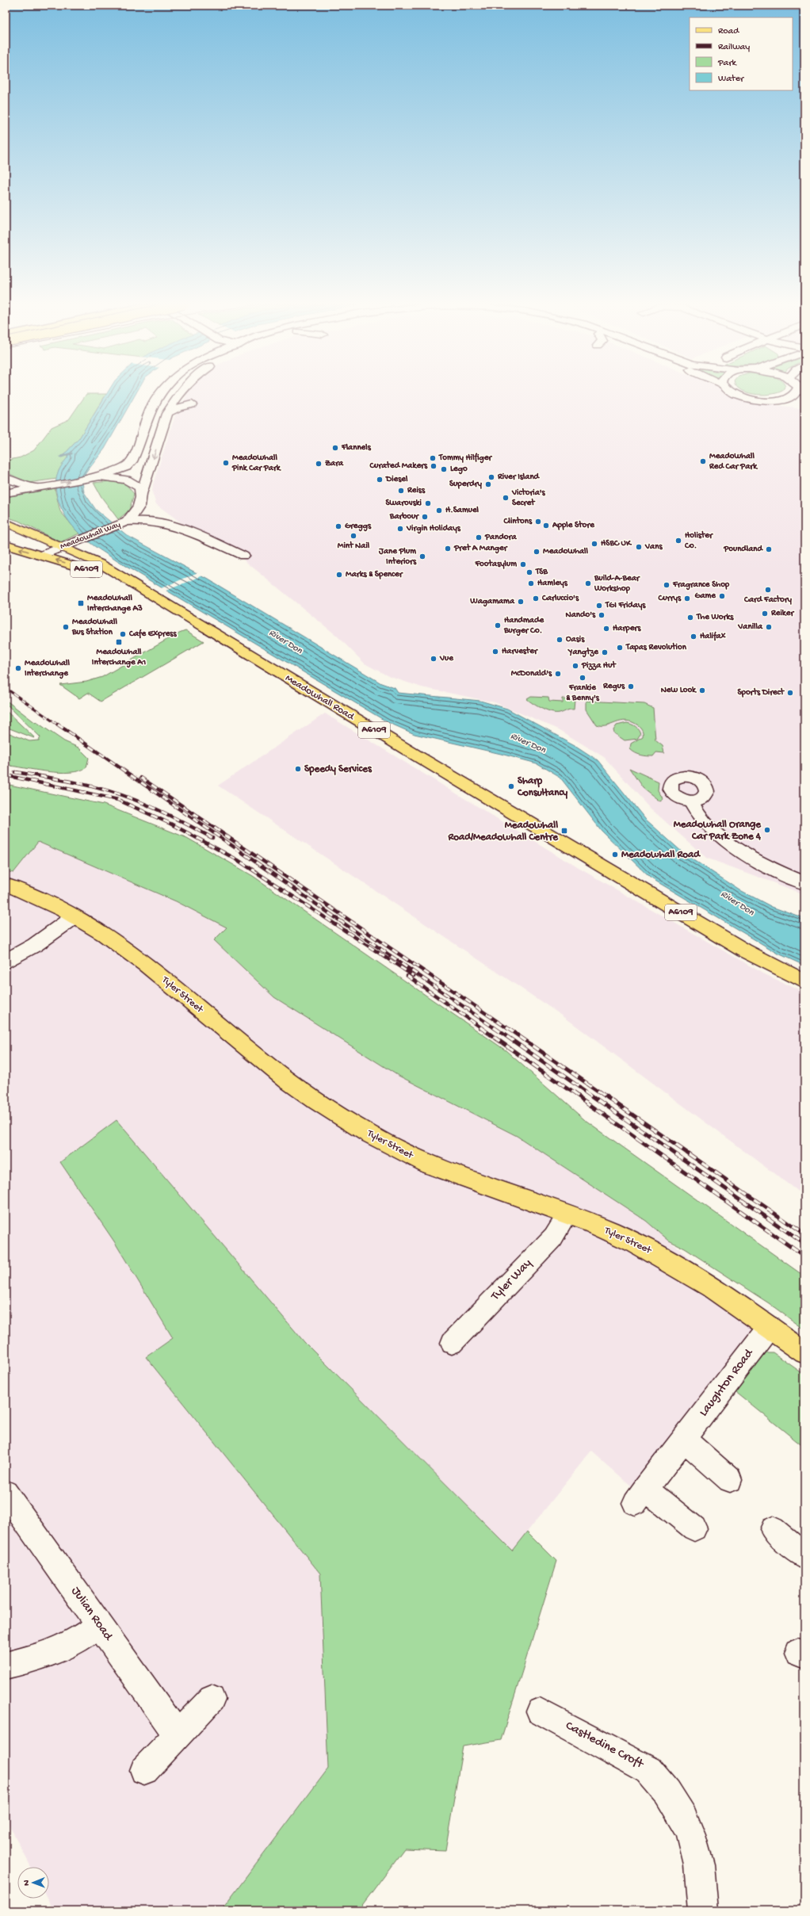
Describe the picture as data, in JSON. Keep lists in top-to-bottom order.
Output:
{
  "streets": {
    "main road": ["A6109", "Meadowhall Road", "Tyler Street"],
    "street": [
      "Meadowhall Way",
      "Tyler Way",
      "Laughton Road",
      "Julian Road",
      "Castledine Croft"
    ]
  },
  "crossings": [
    ["Meadowhall Way", "Meadowhall Road"],
    ["Tyler Street", "Tyler Way"],
    ["Tyler Street", "Laughton Road"]
  ],
  "water": ["River Don"],
  "places": {
    "other": [
      "Flannels",
      "Tommy Hilfiger",
      "Meadowhall Red Car Park",
      "Meadowhall Pink Car Park",
      "Zara",
      "Curated Makers",
      "Lego",
      "River Island",
      "Diesel",
      "Superdry",
      "Reiss",
      "Victoria's Secret",
      "Swarovski",
      "H.Samuel",
      "Barbour",
      "Clintons",
      "Apple Store",
      "Greggs",
      "Virgin Holidays",
      "Mint Nail",
      "Pandora",
      "Holister Co.",
      "HSBC UK",
      "Vans",
      "Pret A Manger",
      "Poundland",
      "Meadowhall",
      "Jane Plum Interiors",
      "Footasylum",
      "TSB",
      "Marks & Spencer",
      "Hamleys",
      "Build-A-Bear Workshop",
      "Fragrance Shop",
      "Card Factory",
      "Game",
      "Carluccio's",
      "Currys",
      "Wagamama",
      "TGI Fridays",
      "Reiker",
      "Nando's",
      "The Works",
      "Handmade Burger Co.",
      "Meadowhall Bus Station",
      "Vanilla",
      "Harpers",
      "Cafe Express",
      "Halifax",
      "Oasis",
      "Tapas Revolution",
      "Harvester",
      "Yangtze",
      "Vue",
      "Pizza Hut",
      "Meadowhall Interchange",
      "McDonald's",
      "Frankie & Benny's",
      "Regus",
      "New Look",
      "Sports Direct",
      "Speedy Services",
      "Sharp Consultancy",
      "Meadowhall Orange Car Park Zone 4",
      "Meadowhall Road"
    ],
    "transit": ["Meadowhall Interchange A3", "Meadowhall Interchange A1", "Meadowhall Road/Meadowhall Centre"]
  },
  "legend": [
    "Road",
    "Railway",
    "Park",
    "Water"
  ],
  "north": "left"
}
